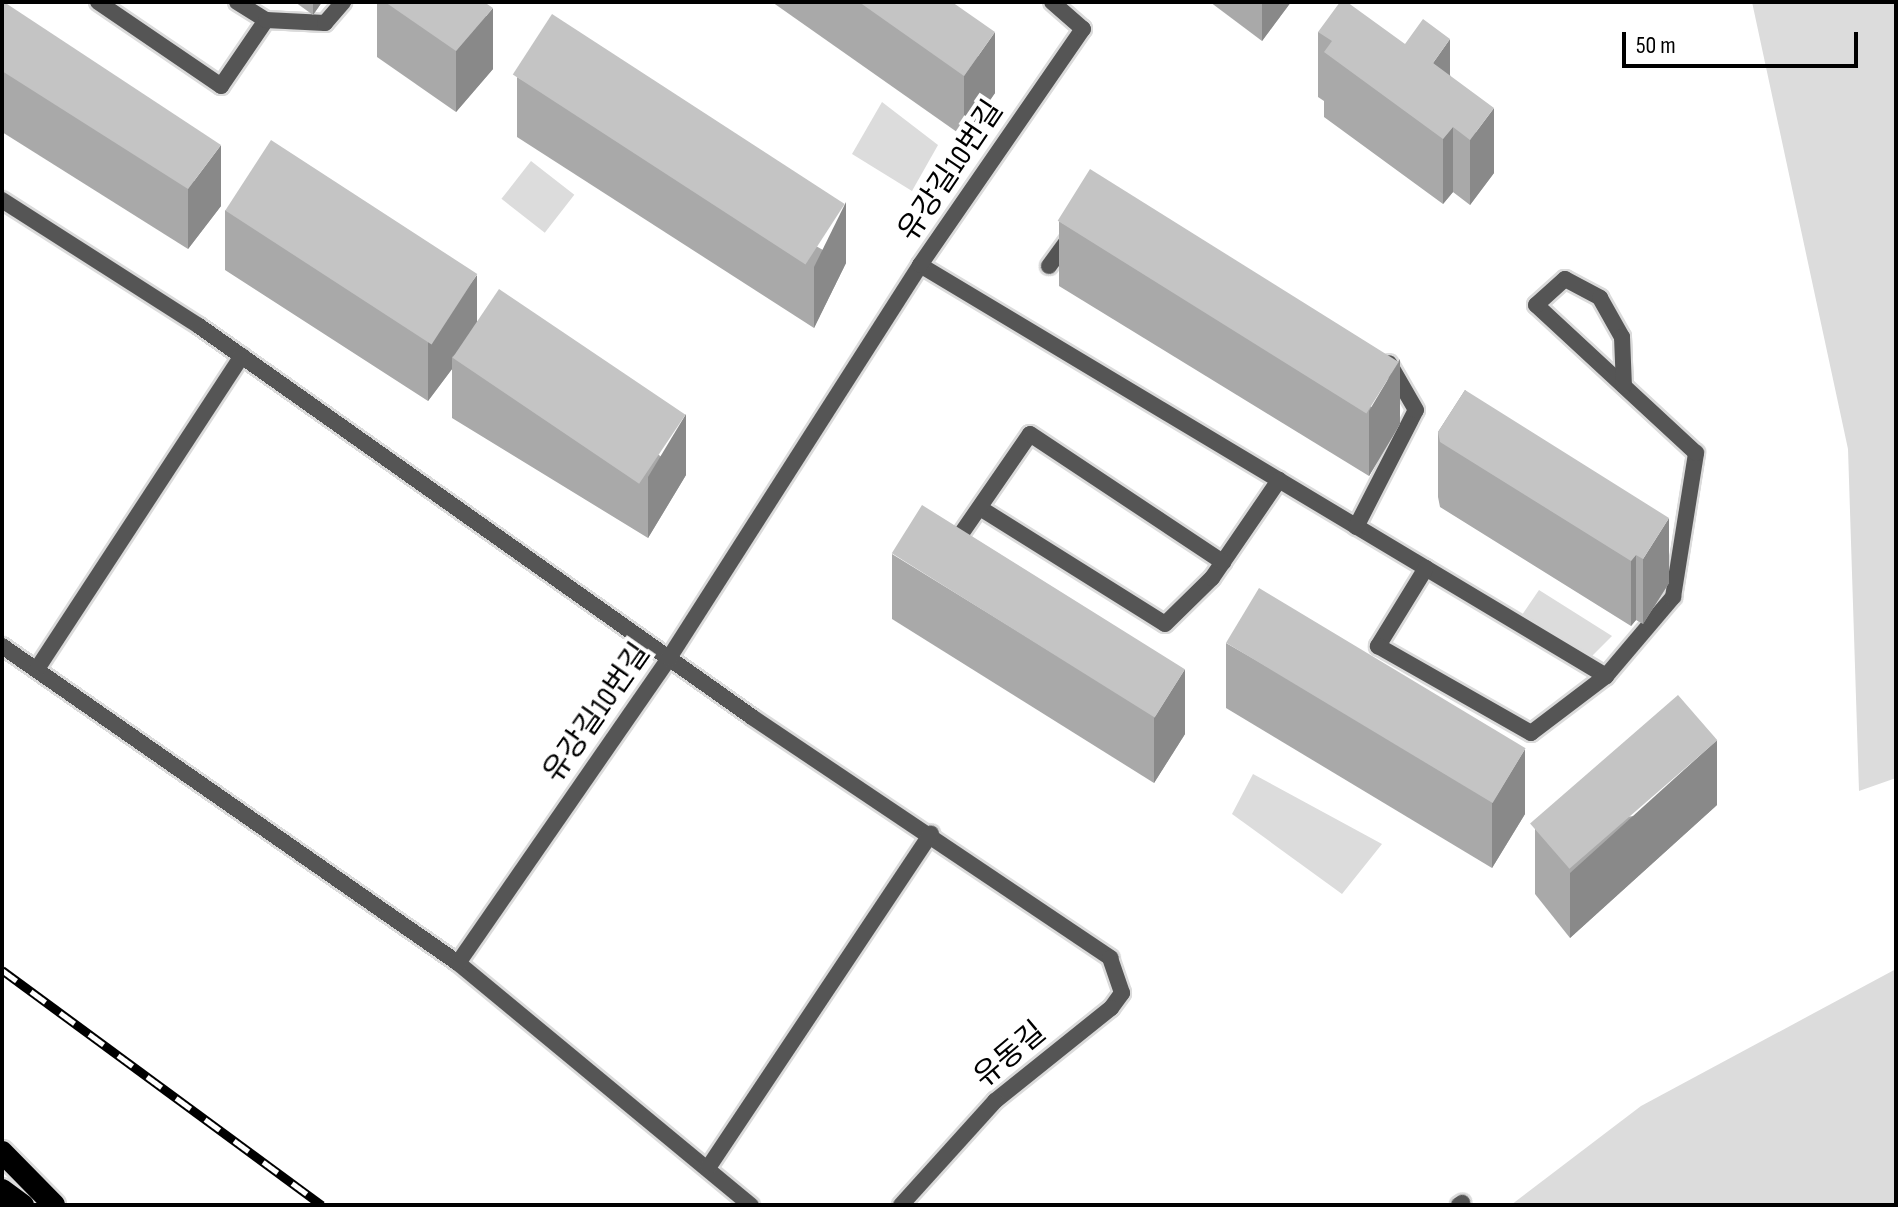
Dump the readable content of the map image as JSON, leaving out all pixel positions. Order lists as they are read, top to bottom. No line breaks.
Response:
{"streets":{"street":["유강길10번길","유동길"]},"crossings":[["유강길10번길","유동길"]],"scale_bar":"50 m"}
